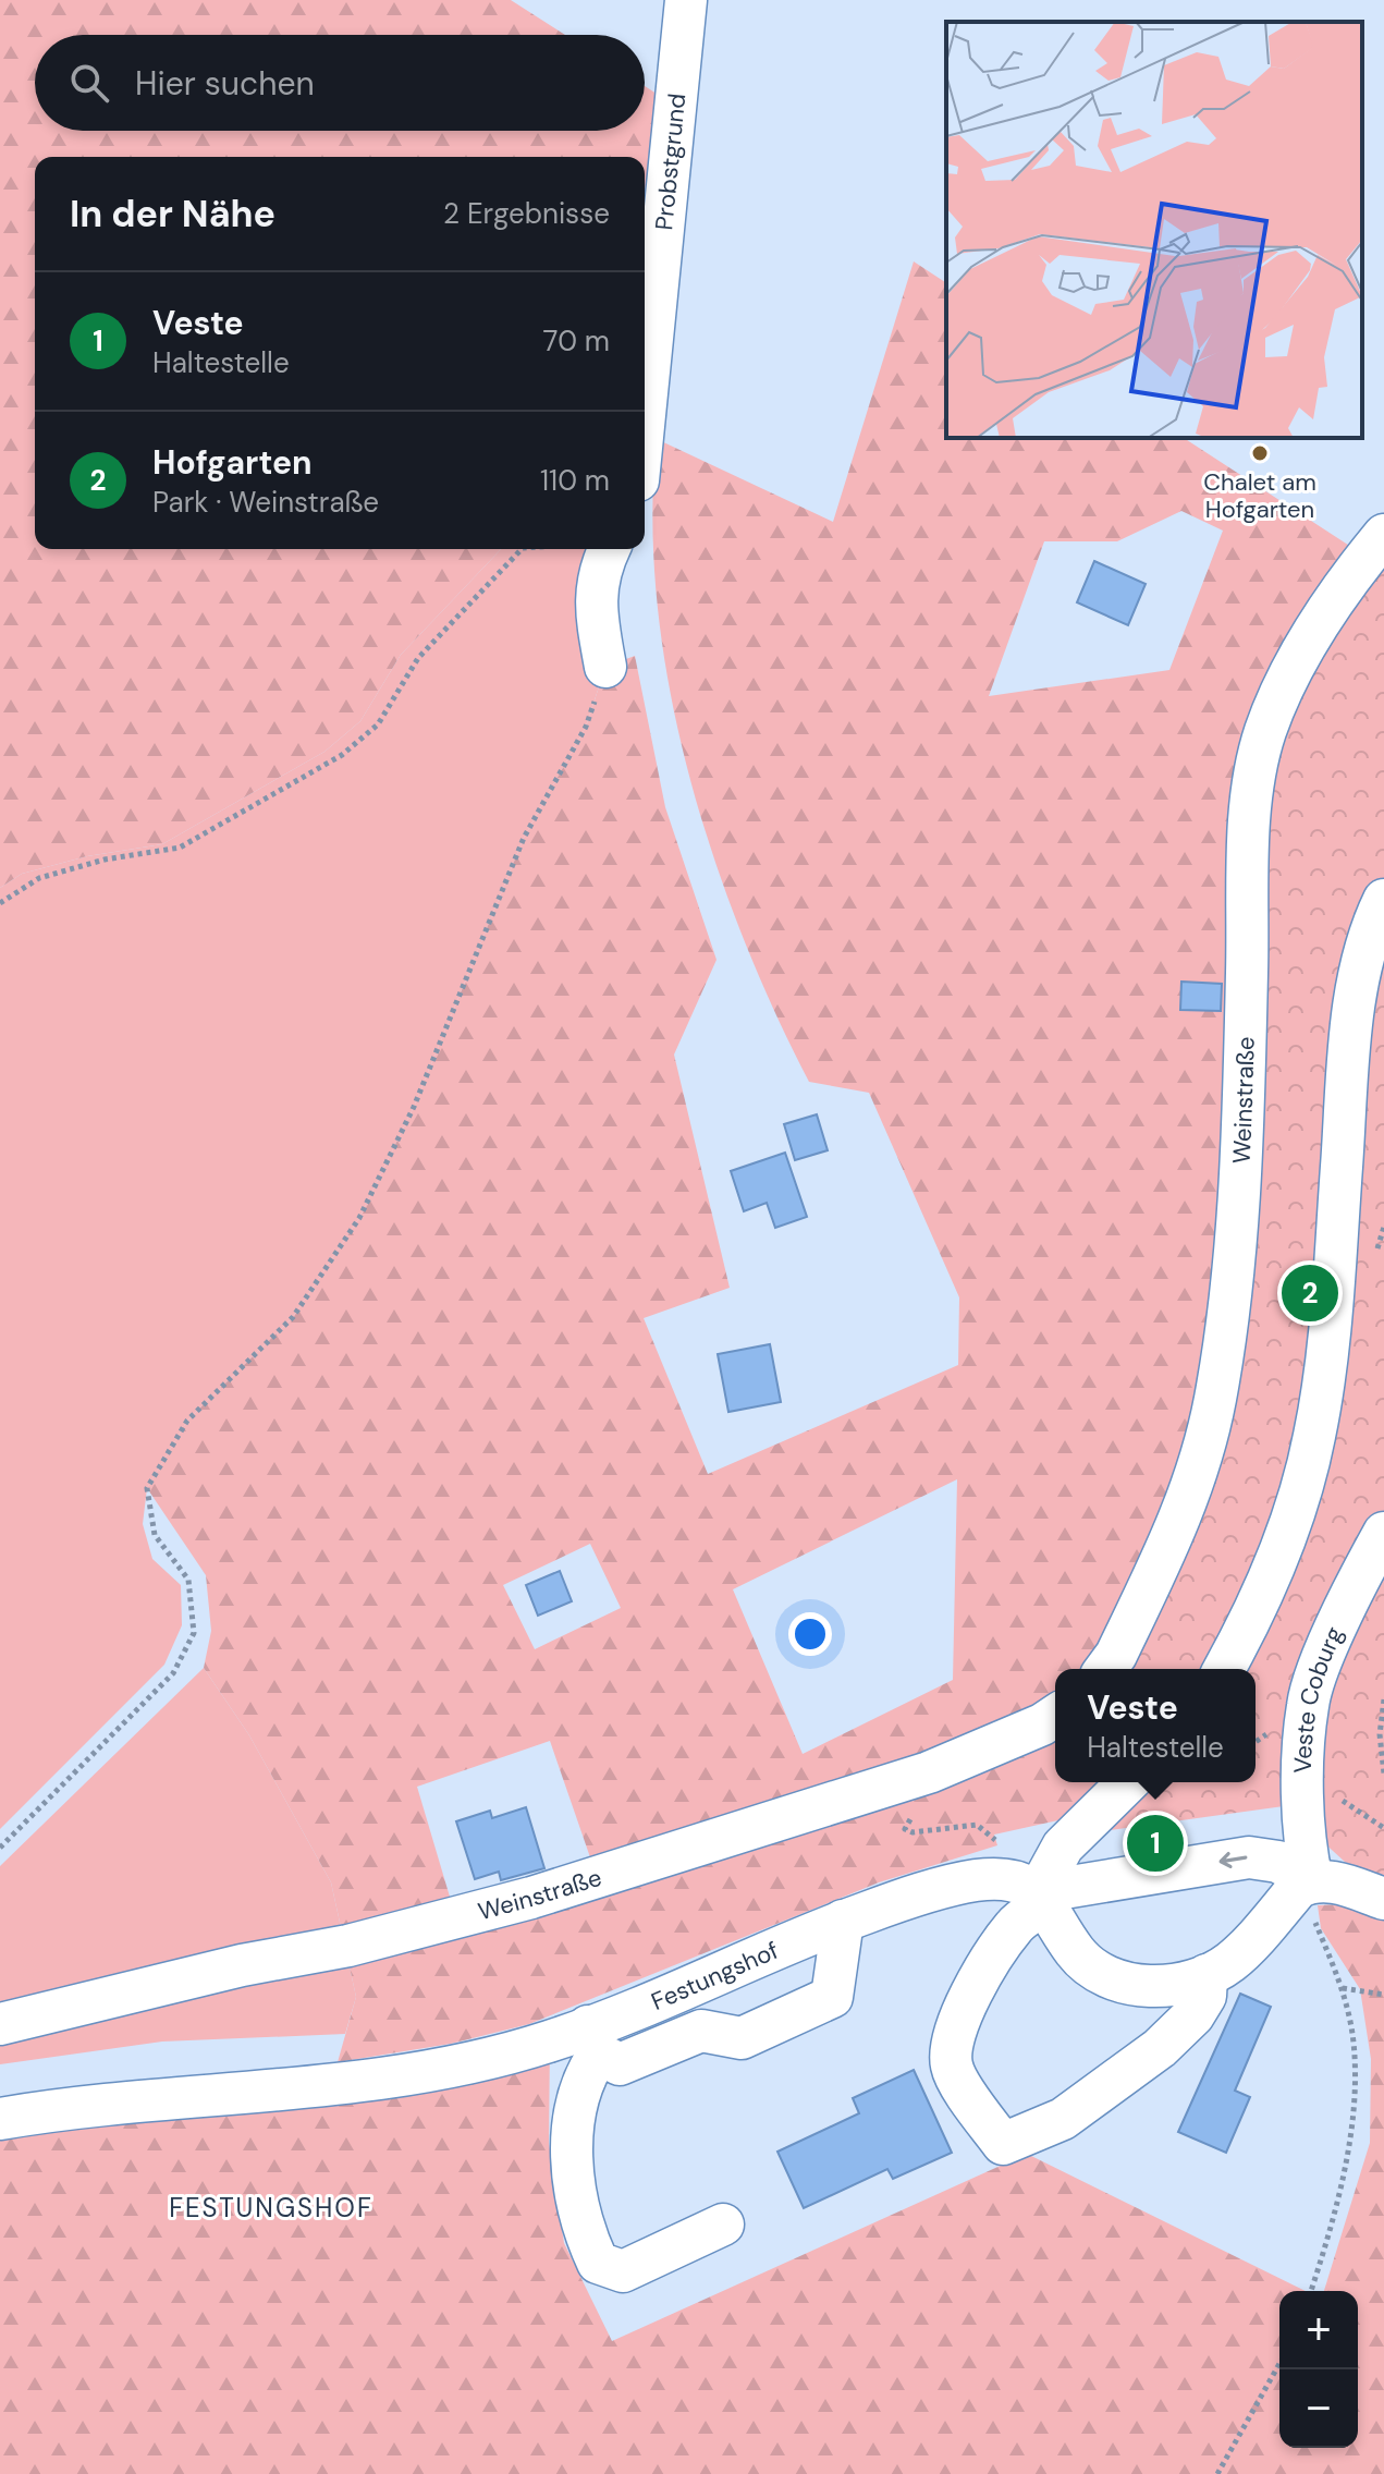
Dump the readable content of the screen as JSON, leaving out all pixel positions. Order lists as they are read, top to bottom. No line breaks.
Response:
{"streets":{"street":["Probstgrund","Weinstraße","Veste Coburg","Festungshof"]},"districts":["FESTUNGSHOF"],"places":["Chalet am Hofgarten"],"page":{"search":"Hier suchen","heading":["In der Nähe","2 Ergebnisse"],"list":[{"mark":"1","name":"Veste","note":"Haltestelle","value":"70 m"},{"mark":"2","name":"Hofgarten","note":"Park · Weinstraße","value":"110 m"}],"pins":["2","1"],"popup":["Veste","Haltestelle"],"map_buttons":["+","−"]}}
